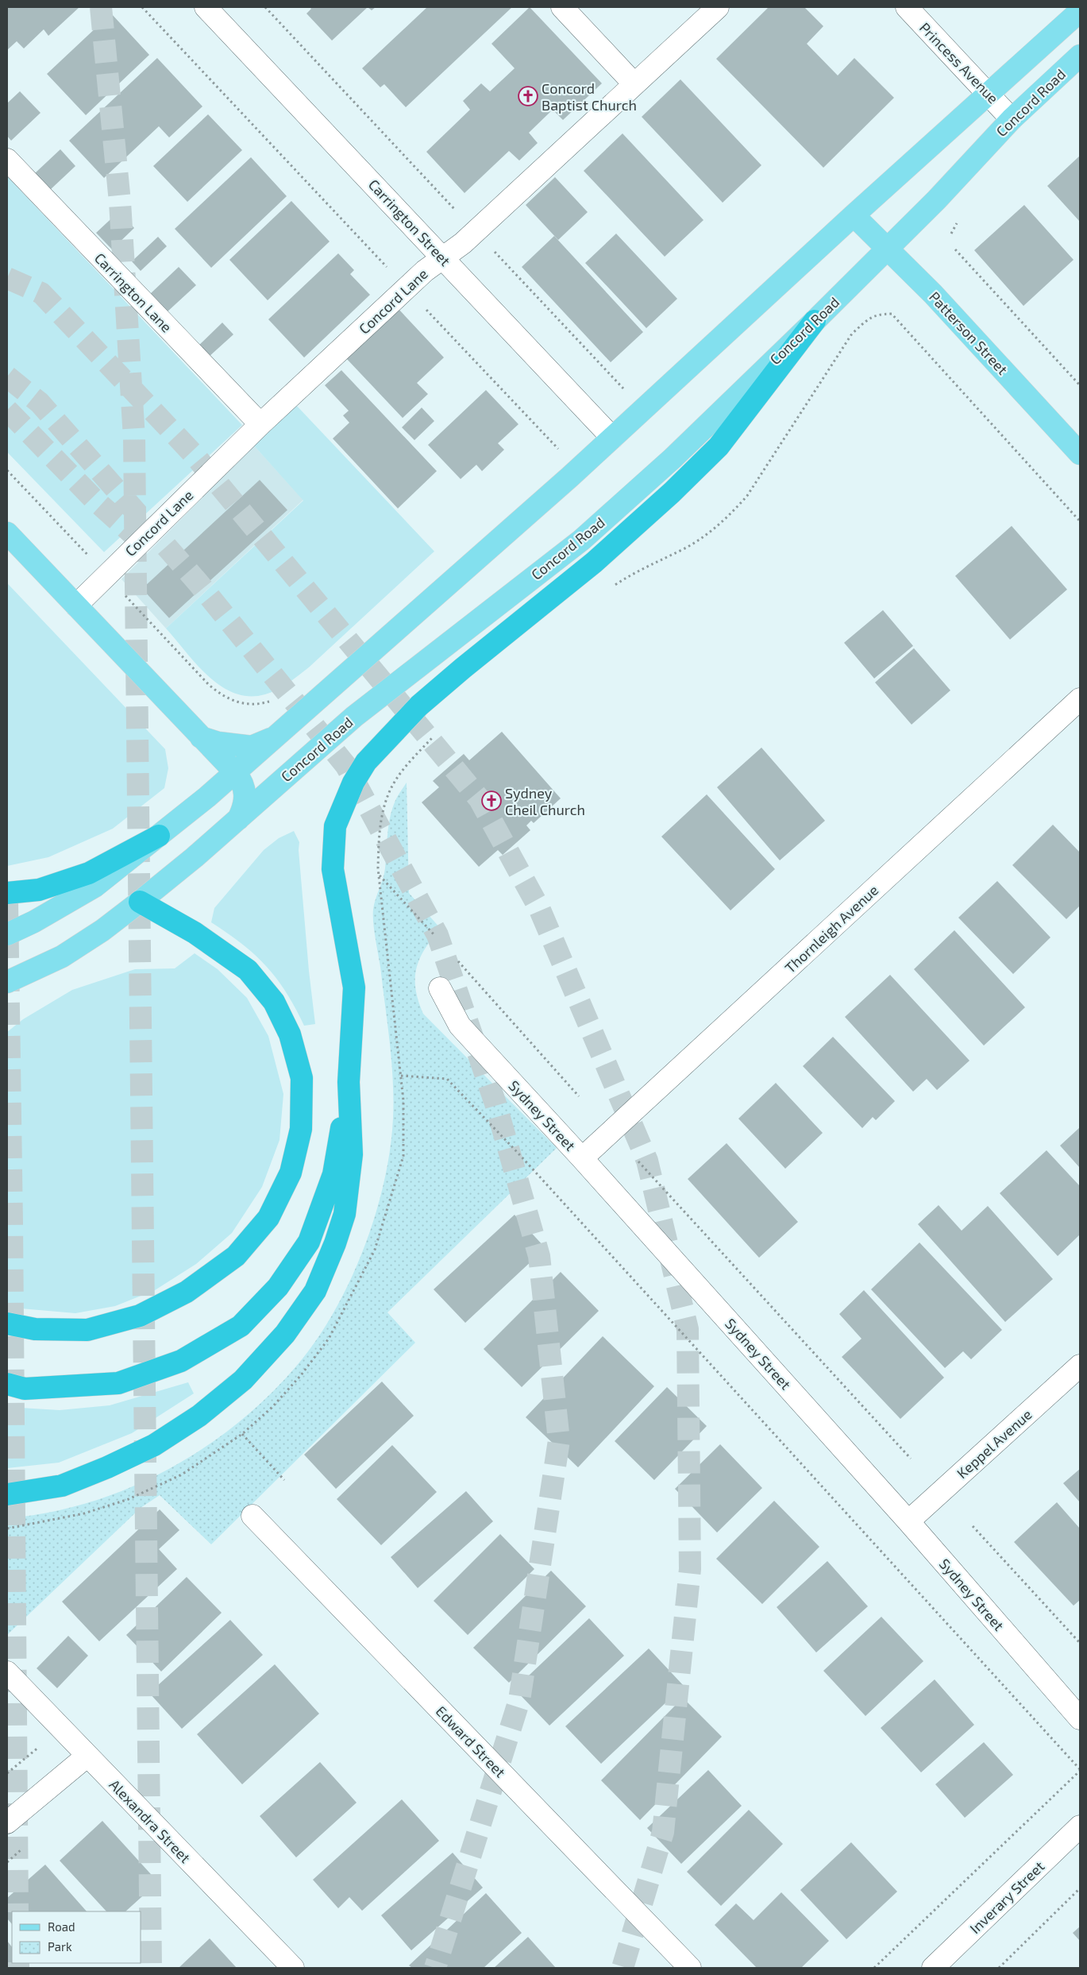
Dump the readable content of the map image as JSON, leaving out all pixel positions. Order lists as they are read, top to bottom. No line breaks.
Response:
{"streets":{"main road":["Concord Road","Patterson Street"],"street":["Princess Avenue","Carrington Street","Carrington Lane","Concord Lane","Thornleigh Avenue","Sydney Street","Keppel Avenue","Edward Street","Alexandra Street","Inverary Street"]},"crossings":[["Princess Avenue","Concord Road"],["Concord Road","Patterson Street"],["Carrington Street","Concord Lane"],["Carrington Lane","Concord Lane"],["Thornleigh Avenue","Sydney Street"],["Sydney Street","Keppel Avenue"]],"places":{"church":["Concord Baptist Church","Sydney Cheil Church"]},"legend":["Road","Park"]}
